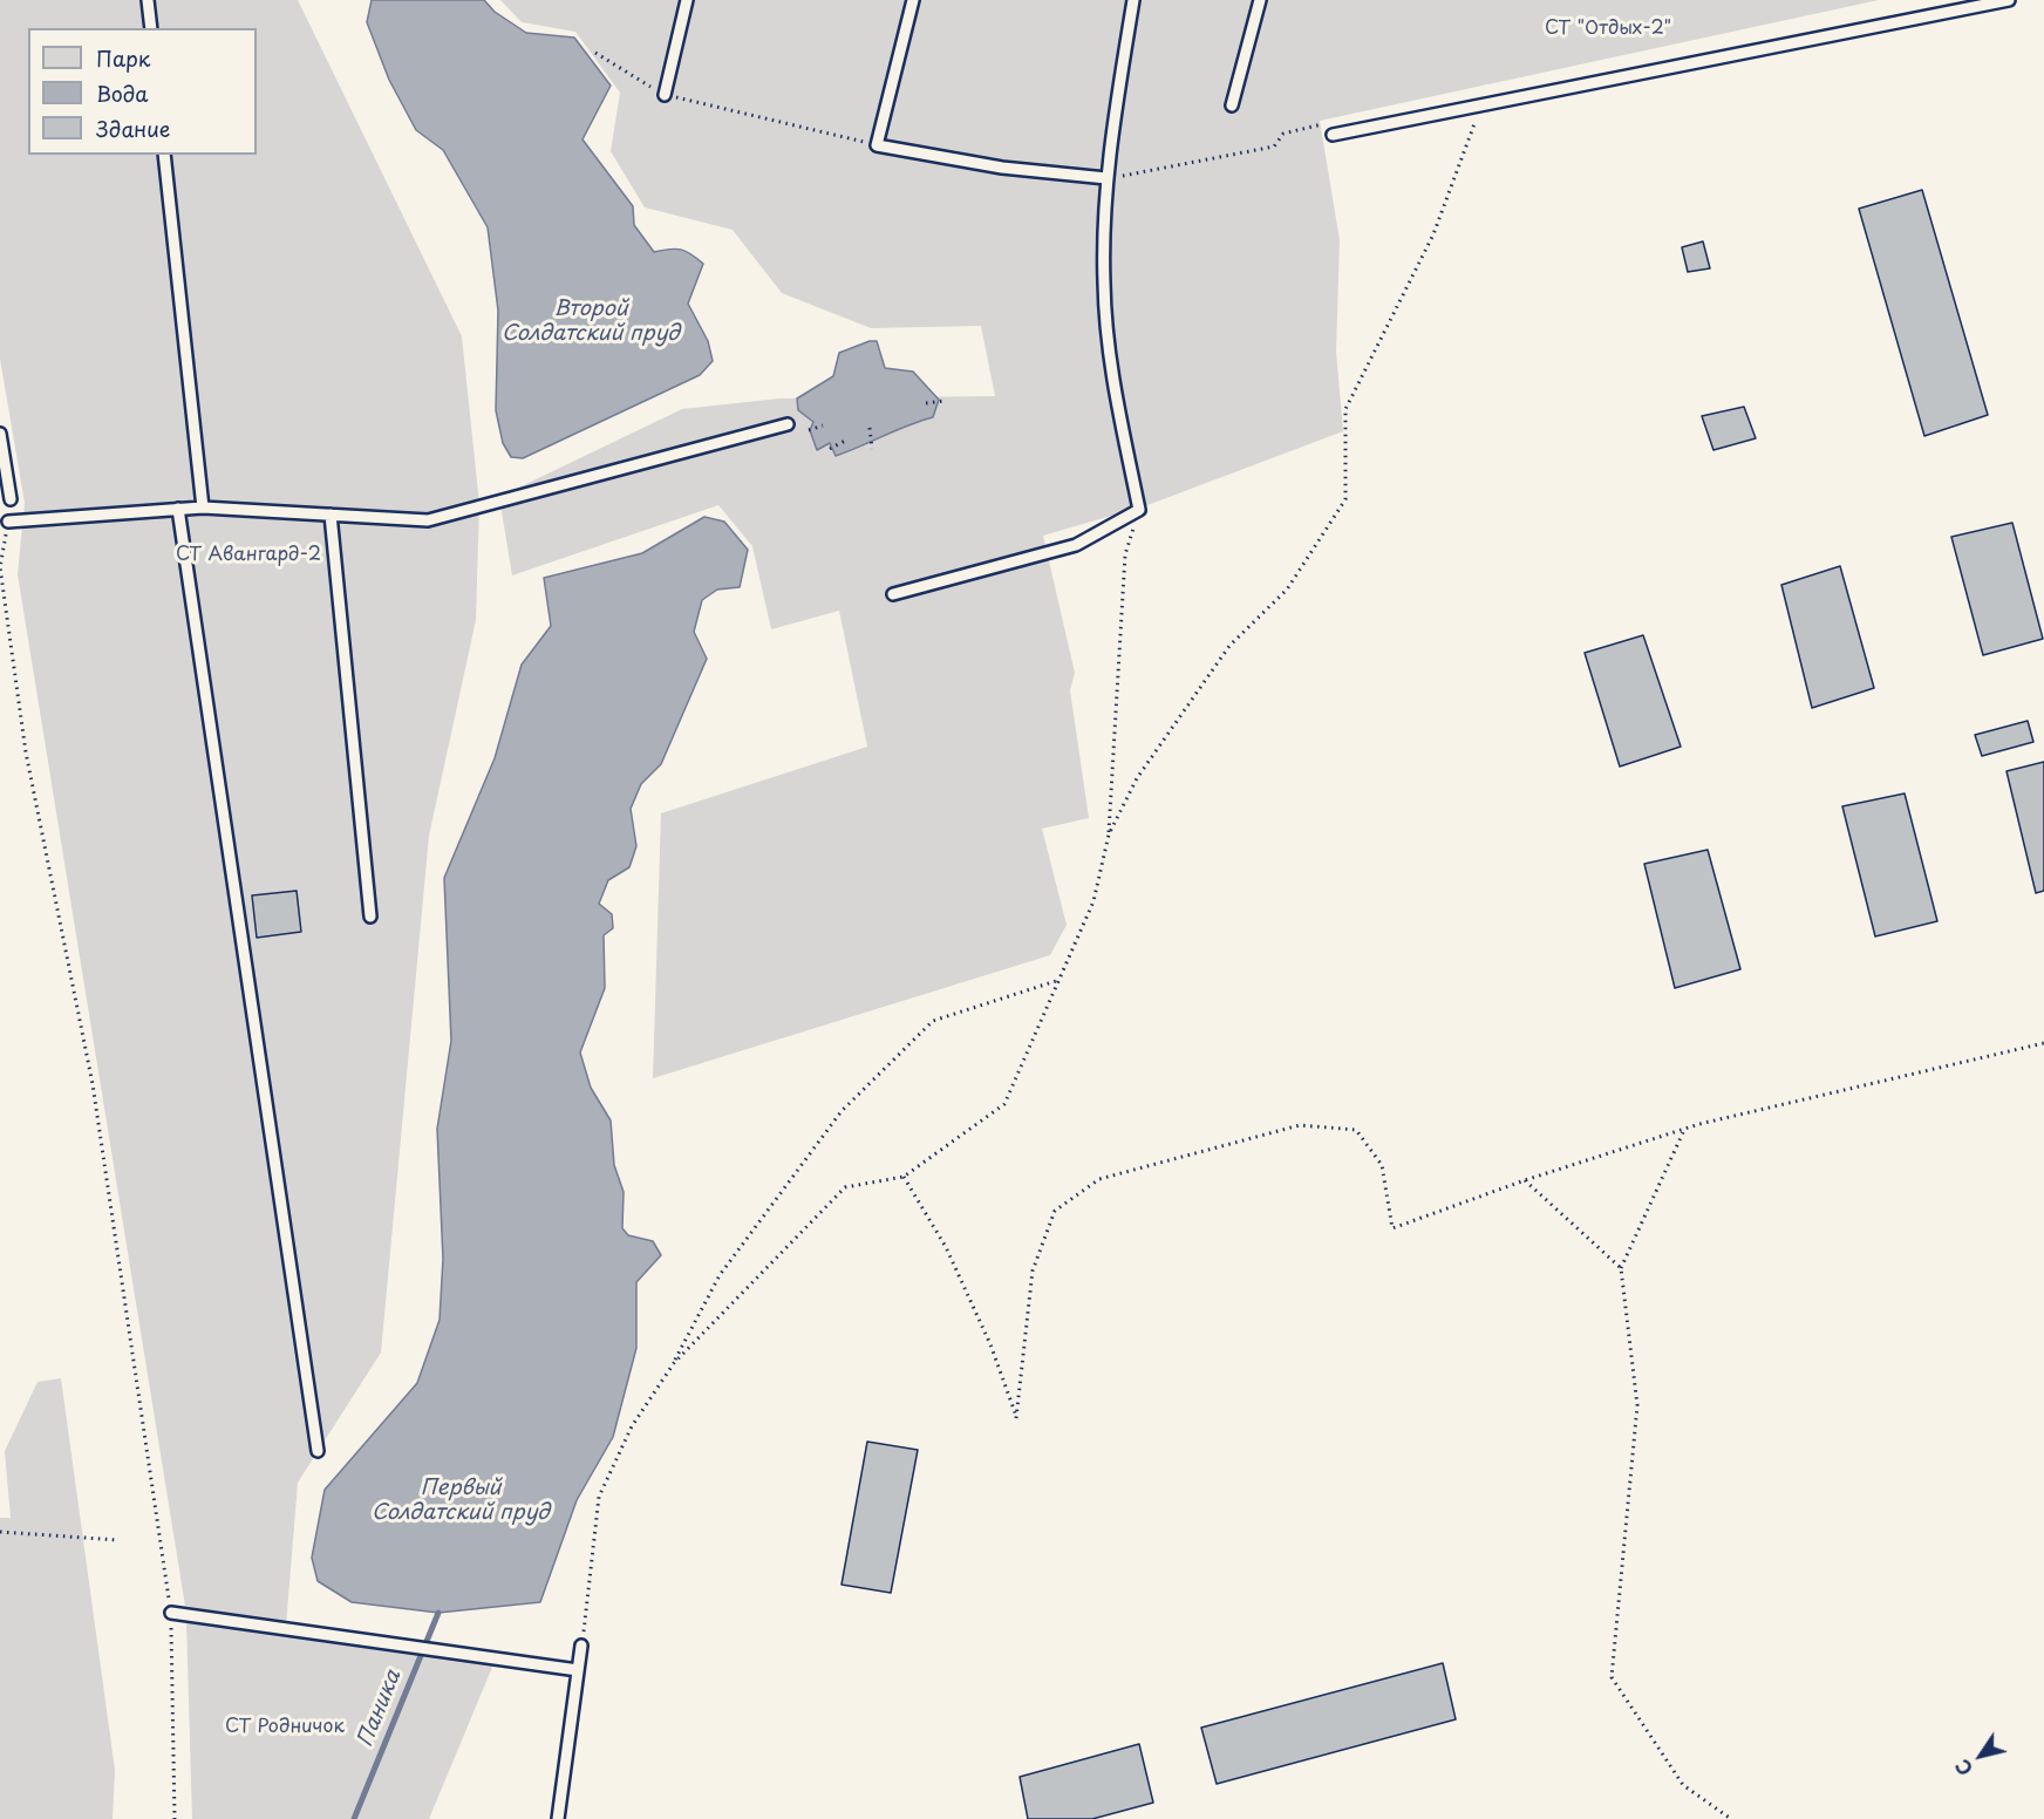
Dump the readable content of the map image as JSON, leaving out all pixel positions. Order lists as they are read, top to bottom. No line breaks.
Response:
{"water":["Второй Солдатский пруд","Первый Солдатский пруд","Паника"],"parks":["СТ \"Отдых-2\"","СТ Авангард-2","СТ Родничок"],"legend":["Парк","Вода","Здание"],"north":"bottom left"}
